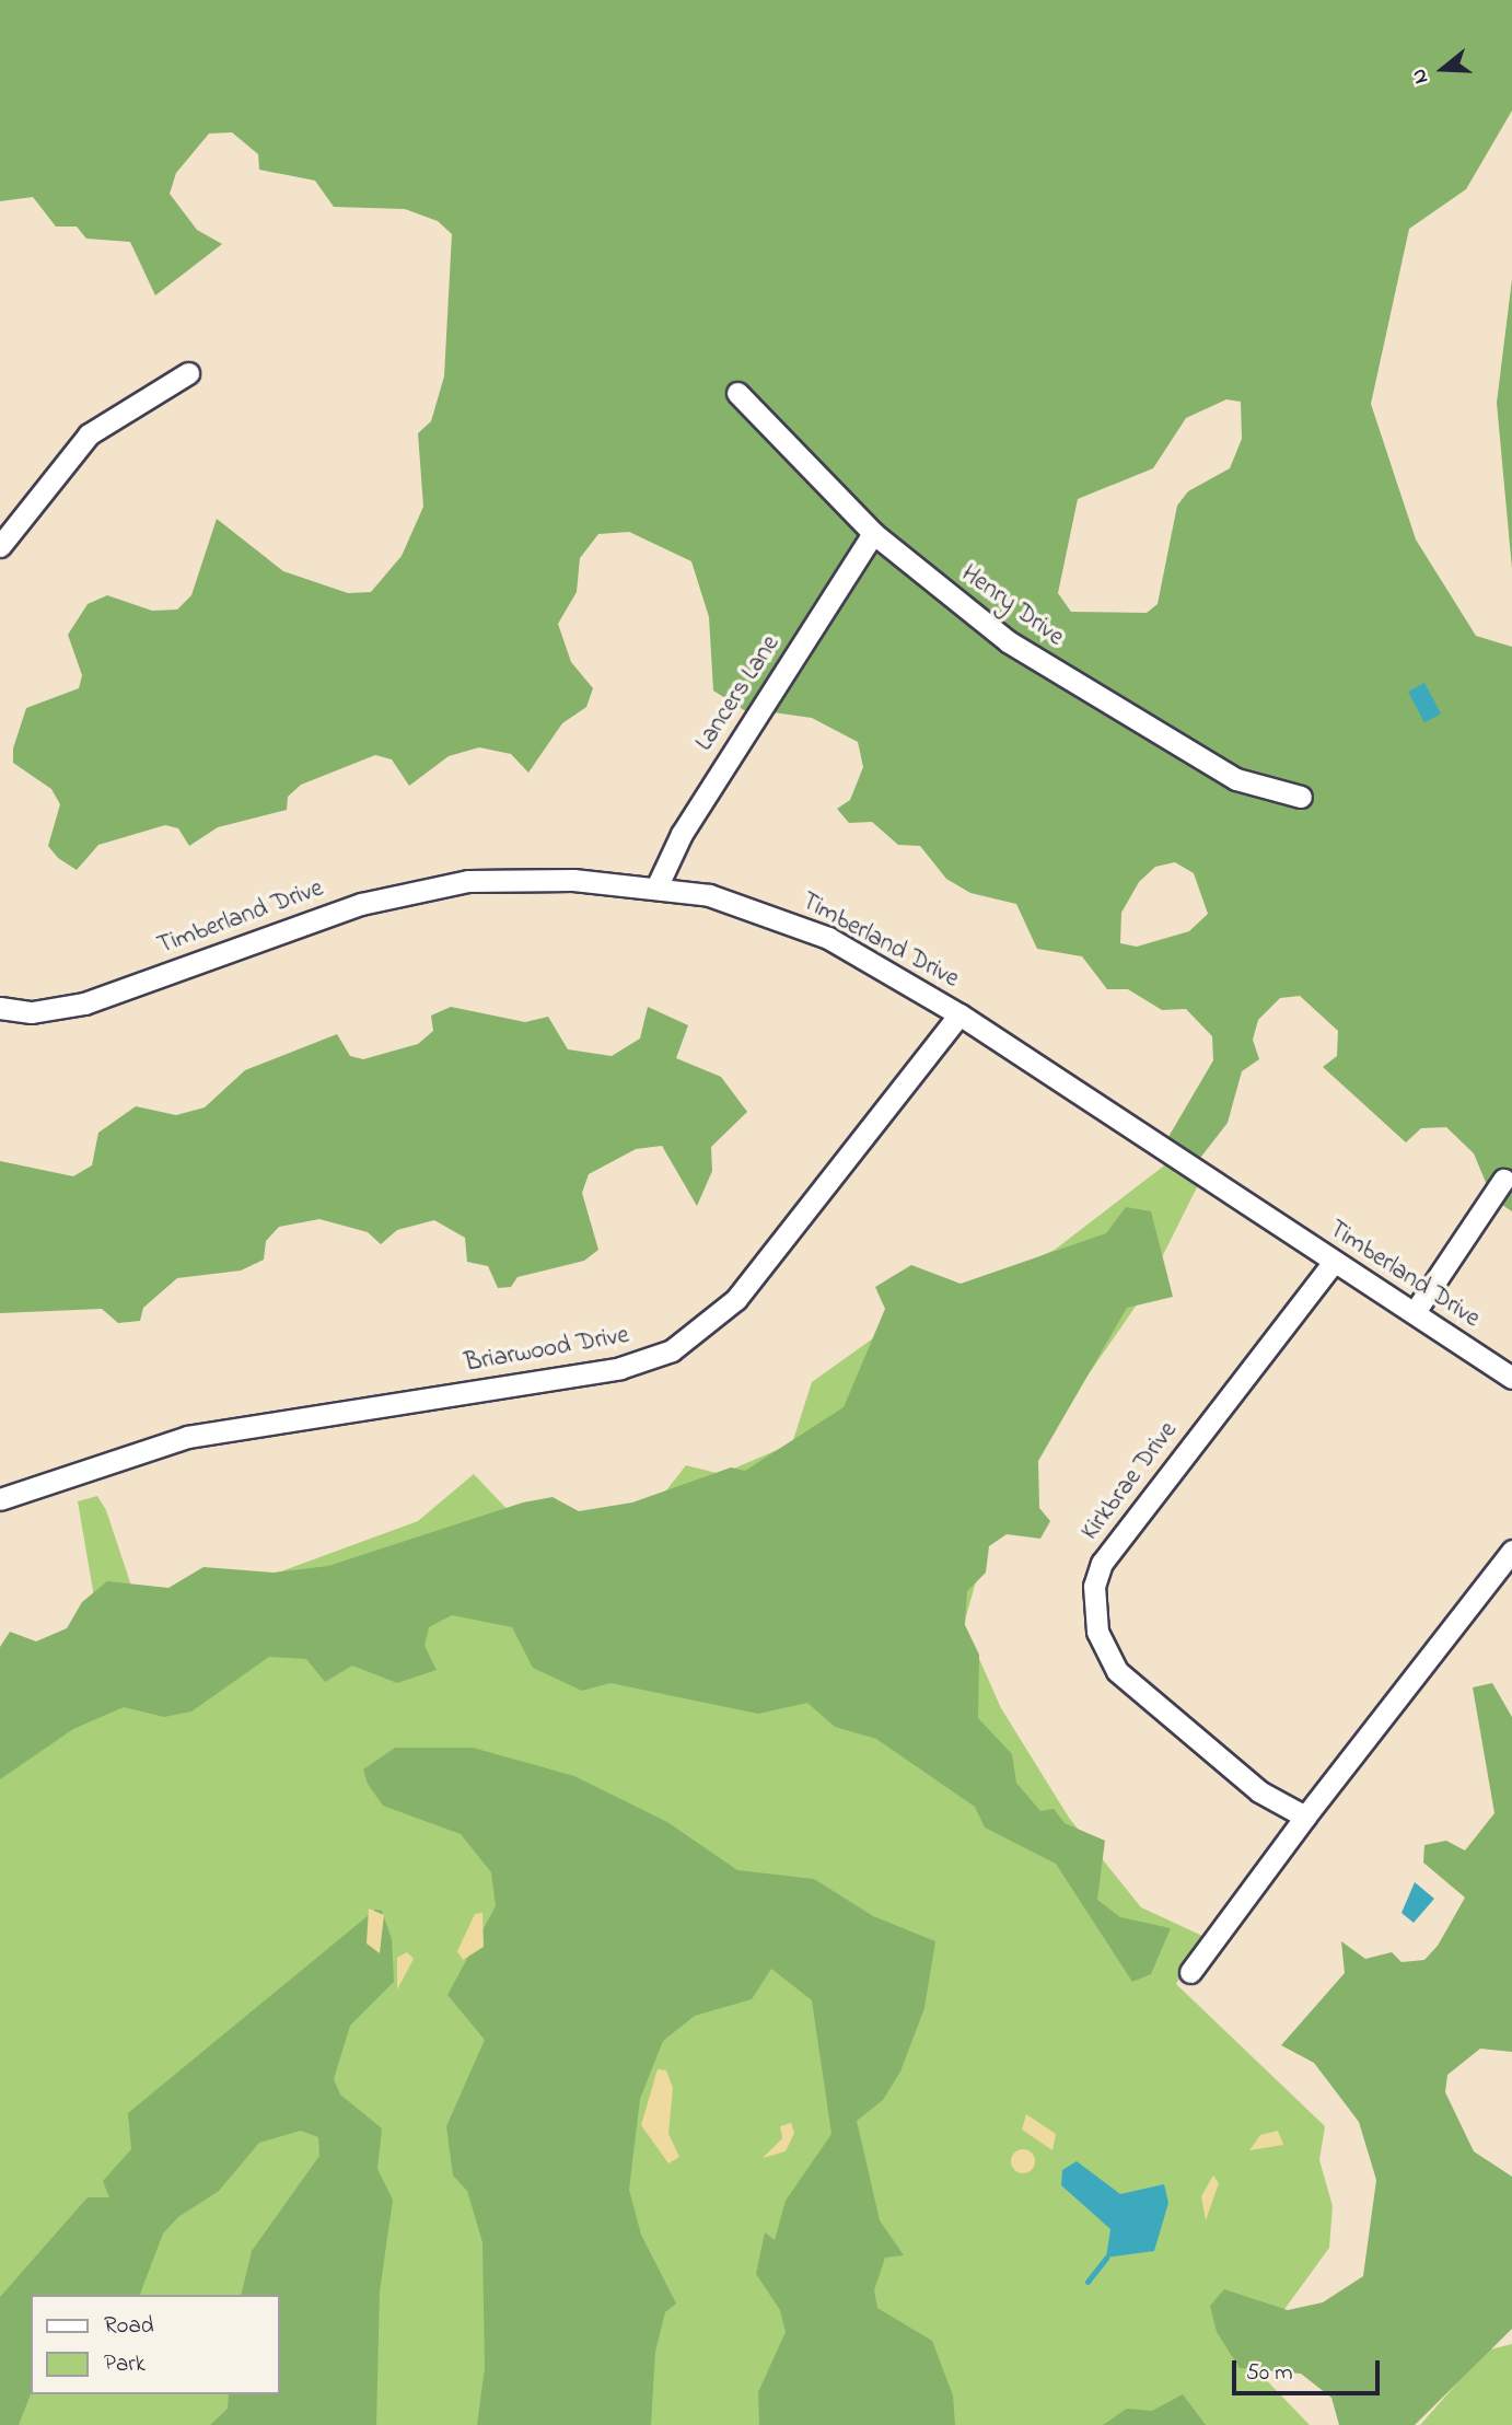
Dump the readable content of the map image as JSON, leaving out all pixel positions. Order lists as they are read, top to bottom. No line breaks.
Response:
{"streets":{"street":["Henry Drive","Lancers Lane","Timberland Drive","Briarwood Drive","Kirkbrae Drive"]},"crossings":[["Henry Drive","Lancers Lane"],["Lancers Lane","Timberland Drive"],["Timberland Drive","Briarwood Drive"],["Timberland Drive","Kirkbrae Drive"]],"legend":["Road","Park"],"scale_bar":"50 m","north":"left"}
